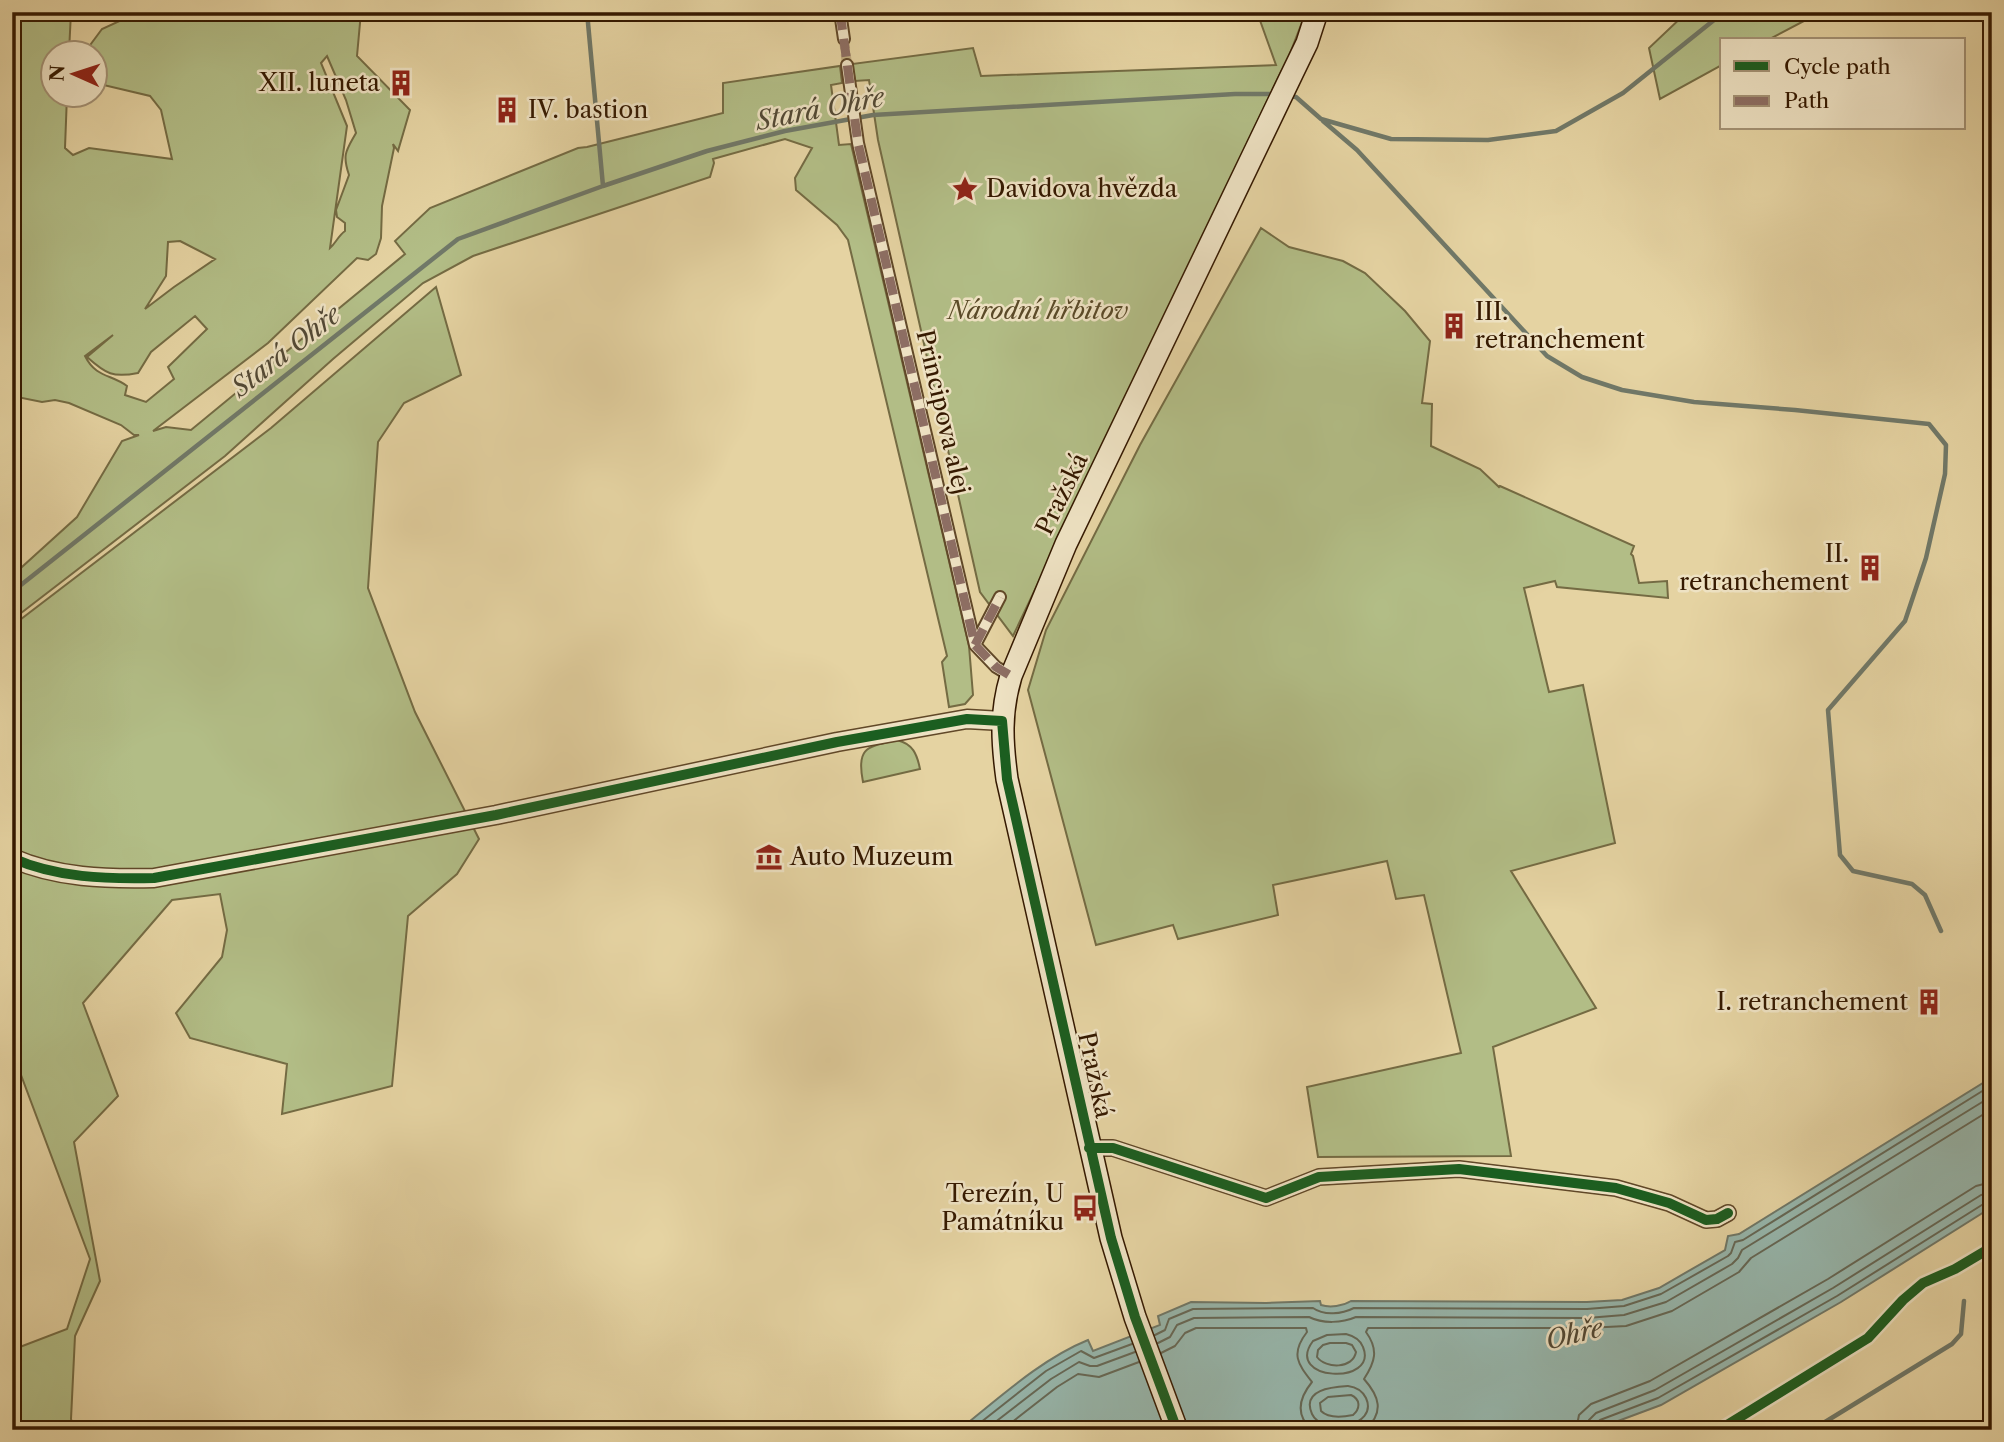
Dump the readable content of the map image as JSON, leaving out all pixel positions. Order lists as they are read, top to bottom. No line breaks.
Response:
{"streets":{"main road":["Pražská"],"street":["Principova alej"]},"water":["Stará Ohře","Ohře"],"parks":["Národní hřbitov"],"places":{"building":["XII. luneta","IV. bastion","III. retranchement","II. retranchement","I. retranchement"],"place":["Davidova hvězda"],"museum":["Auto Muzeum"],"bus stop":["Terezín, U Památníku"]},"legend":["Cycle path","Path"],"north":"left"}
